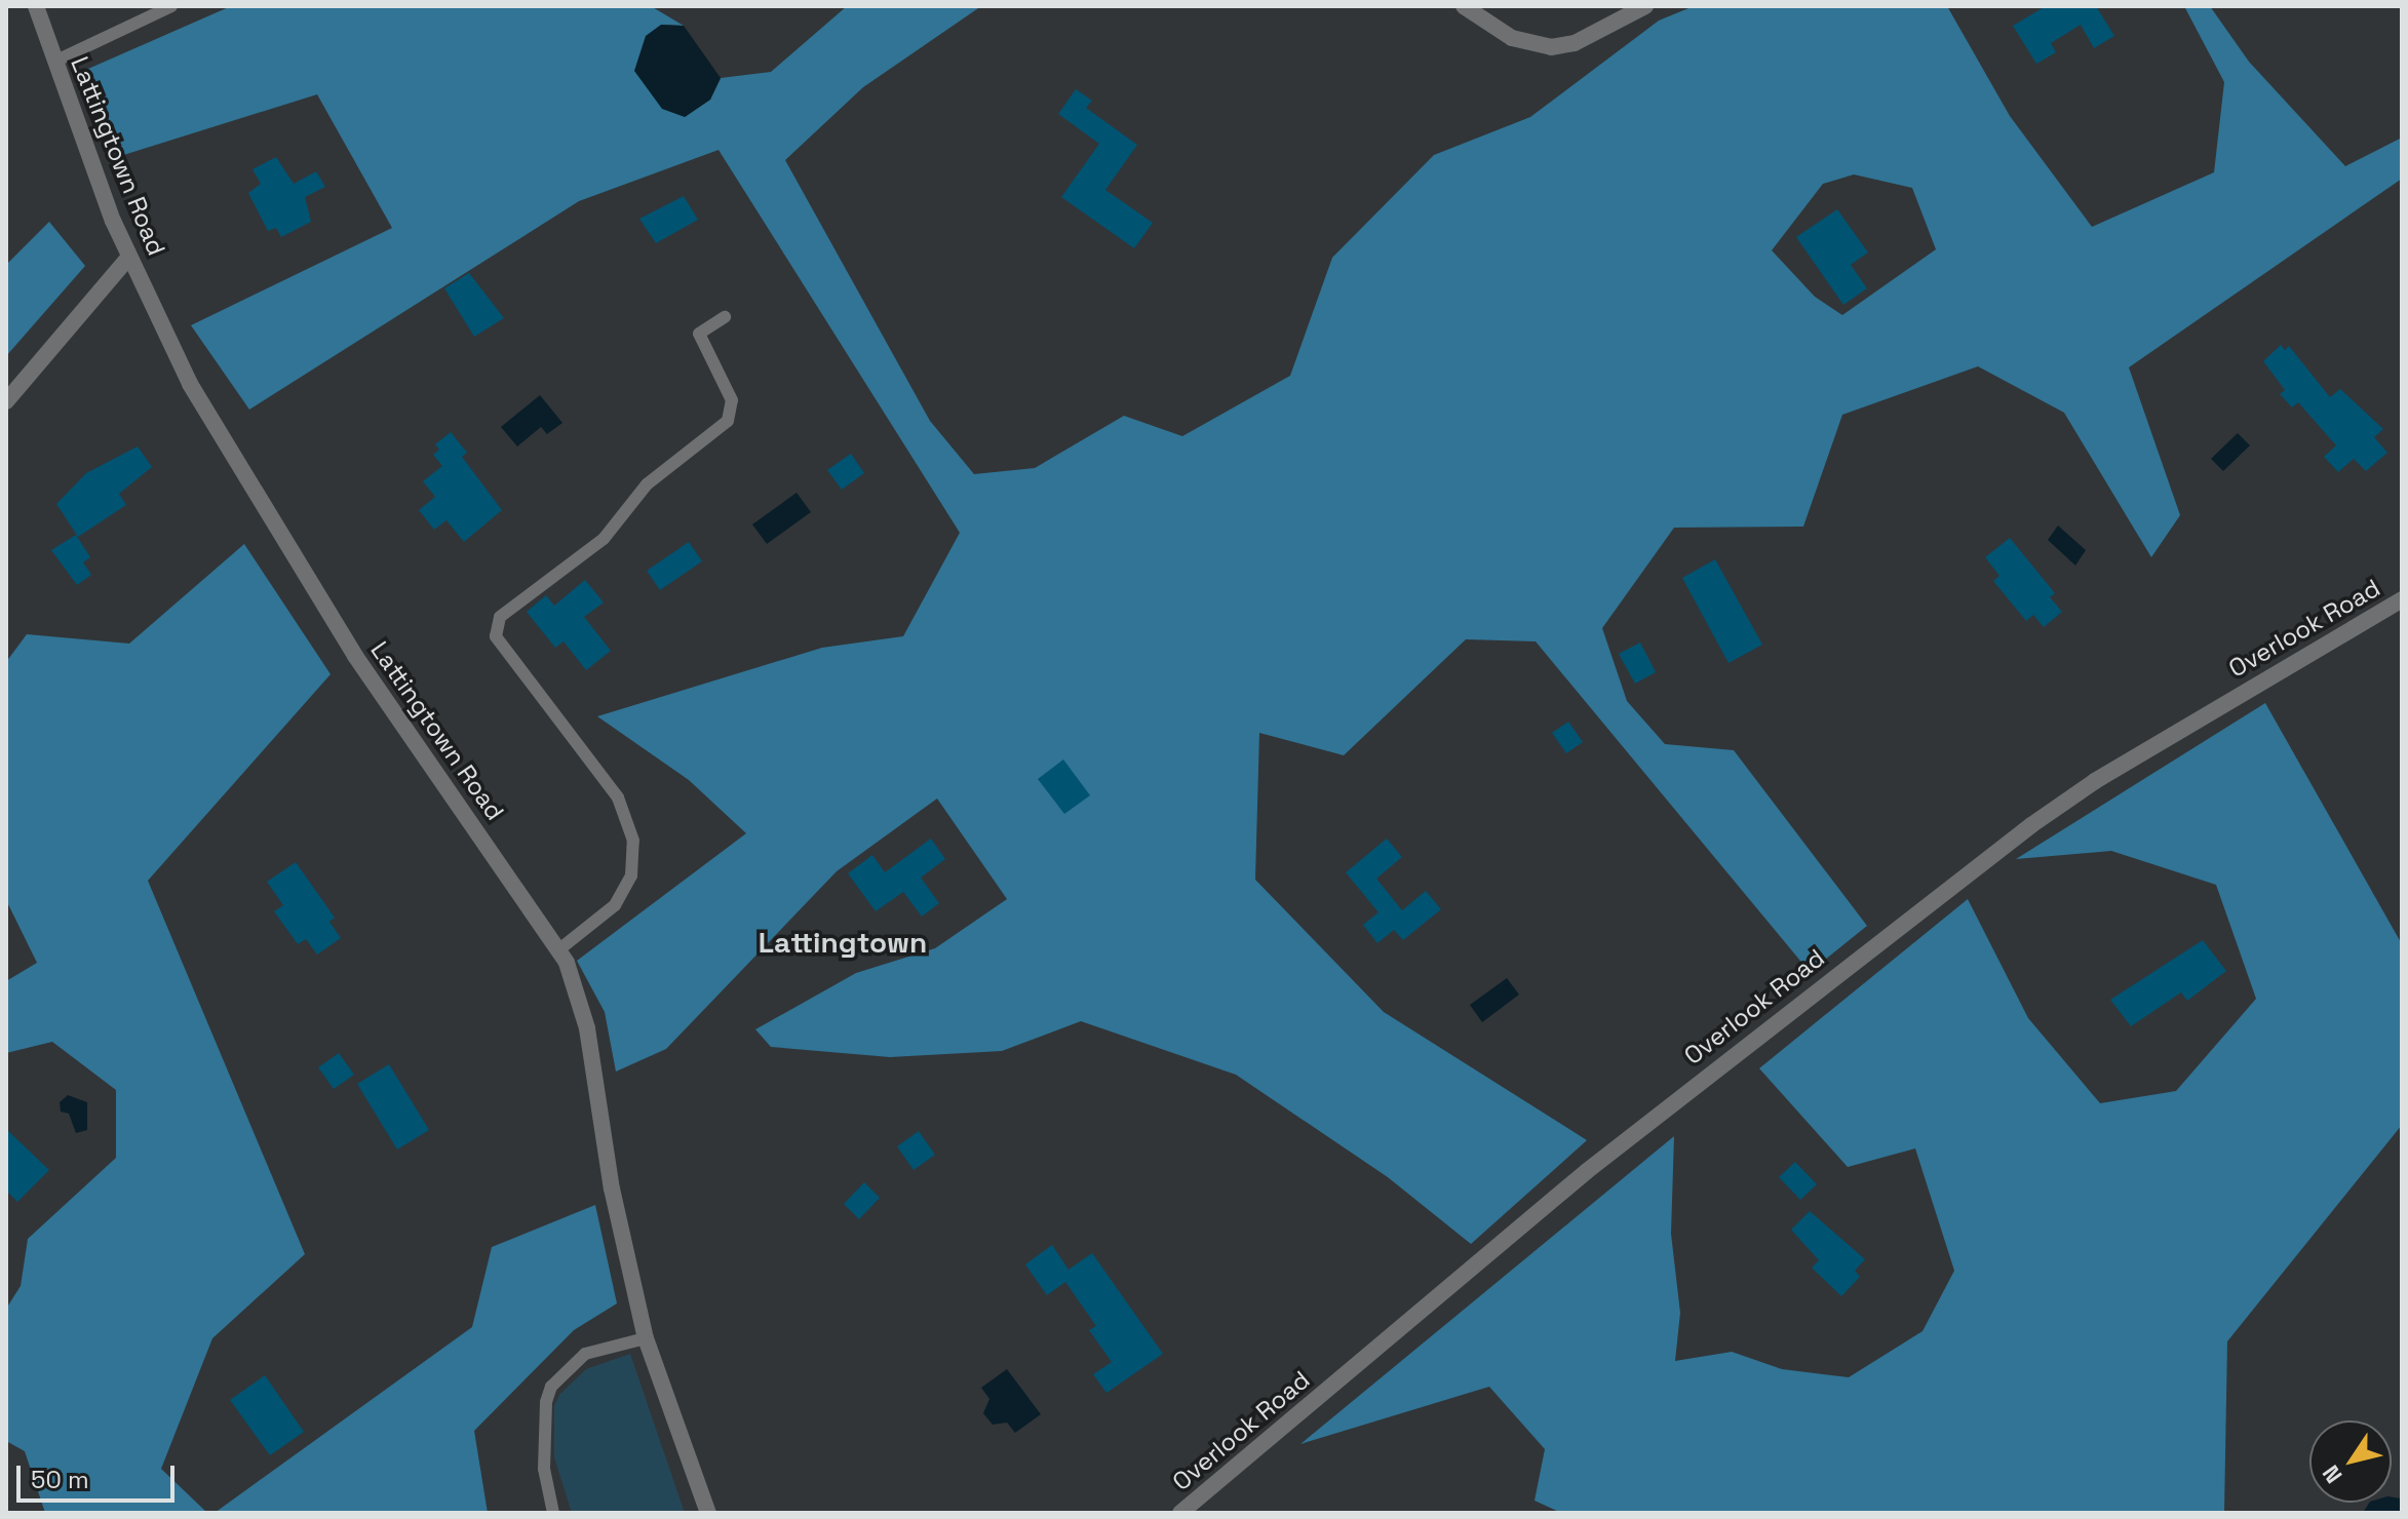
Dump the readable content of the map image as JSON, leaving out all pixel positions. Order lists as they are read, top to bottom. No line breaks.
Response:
{"streets":{"street":["Lattingtown Road","Overlook Road"]},"districts":["Lattingtown"],"scale_bar":"50 m","north":"bottom left"}
